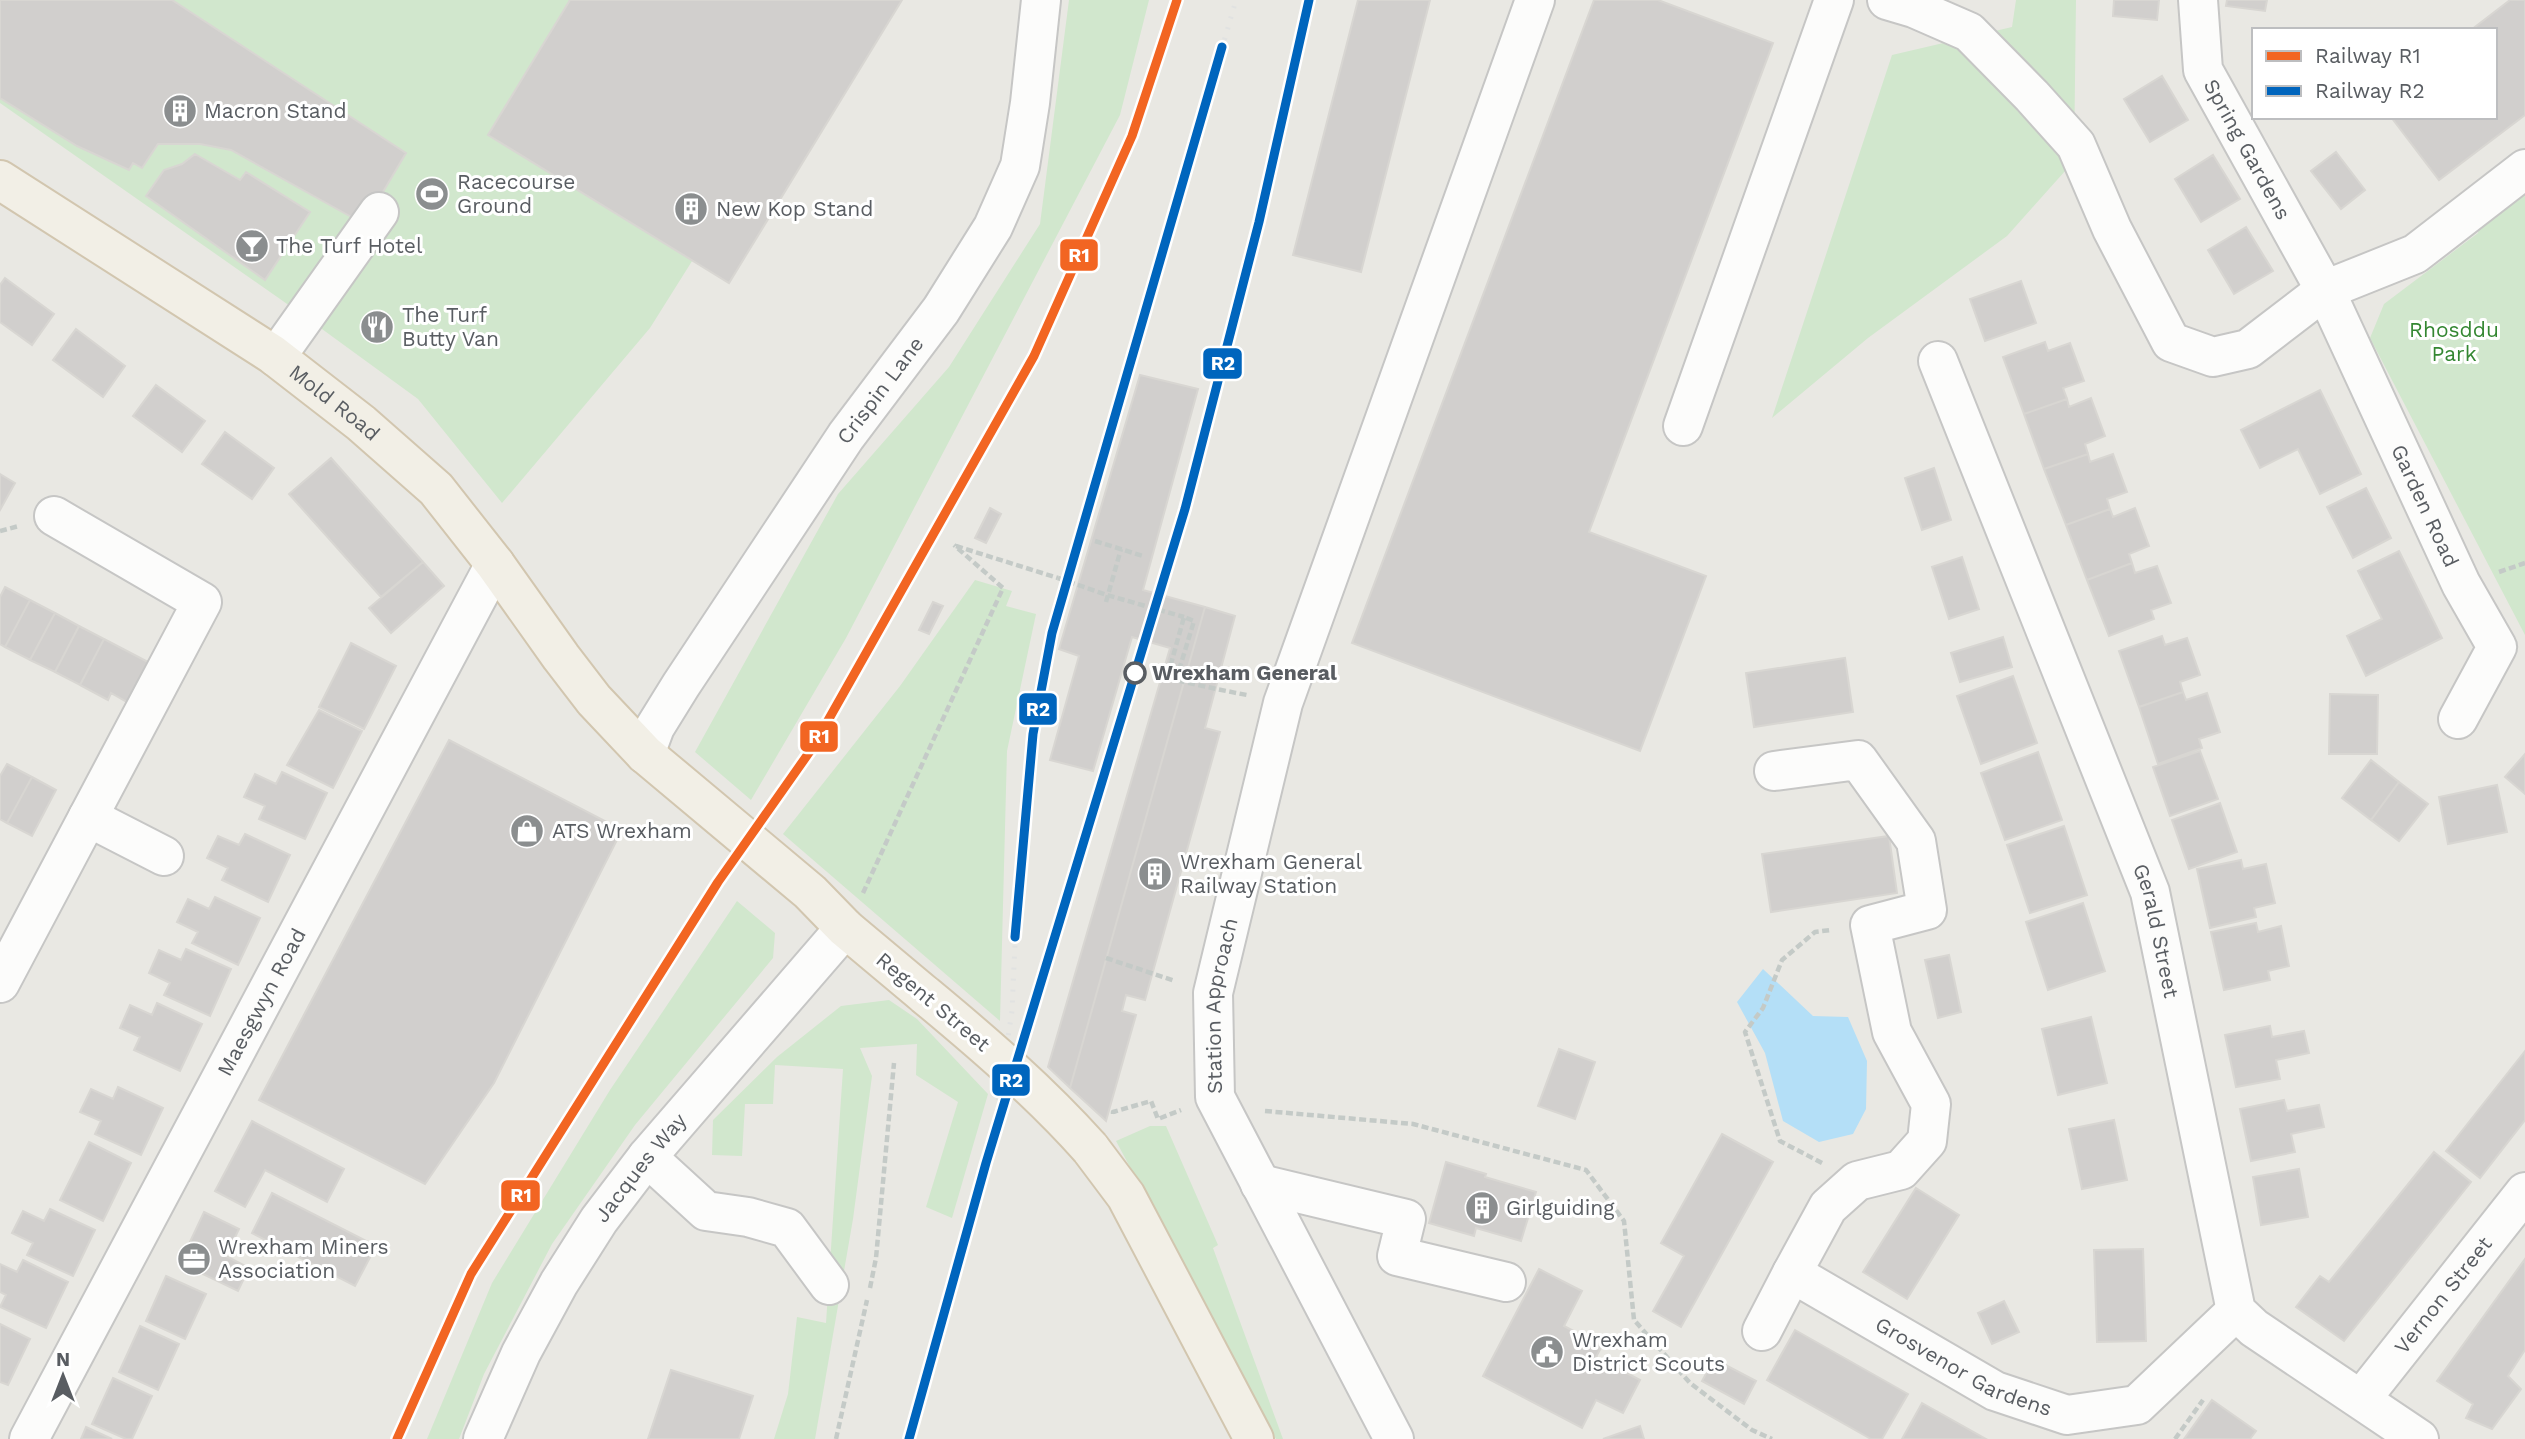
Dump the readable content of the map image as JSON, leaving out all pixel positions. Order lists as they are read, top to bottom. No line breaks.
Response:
{"streets":{"main road":["Mold Road","Regent Street"],"street":["Spring Gardens","Crispin Lane","Garden Road","Gerald Street","Maesgwyn Road","Station Approach","Jacques Way","Vernon Street","Grosvenor Gardens"]},"crossings":[["Spring Gardens","Garden Road"],["Crispin Lane","Regent Street"],["Mold Road","Maesgwyn Road"],["Mold Road","Regent Street"],["Gerald Street","Grosvenor Gardens"],["Regent Street","Jacques Way"]],"parks":["Rhosddu Park"],"places":{"building":["Macron Stand","New Kop Stand","Wrexham General Railway Station","Girlguiding"],"sports":["Racecourse Ground"],"bar":["The Turf Hotel"],"restaurant":["The Turf Butty Van"],"other":["Wrexham General"],"shop":["ATS Wrexham"],"office":["Wrexham Miners Association"],"public building":["Wrexham District Scouts"]},"lines":["rail line R1","rail line R2"],"legend":["Railway R1","Railway R2"],"north":"top"}
